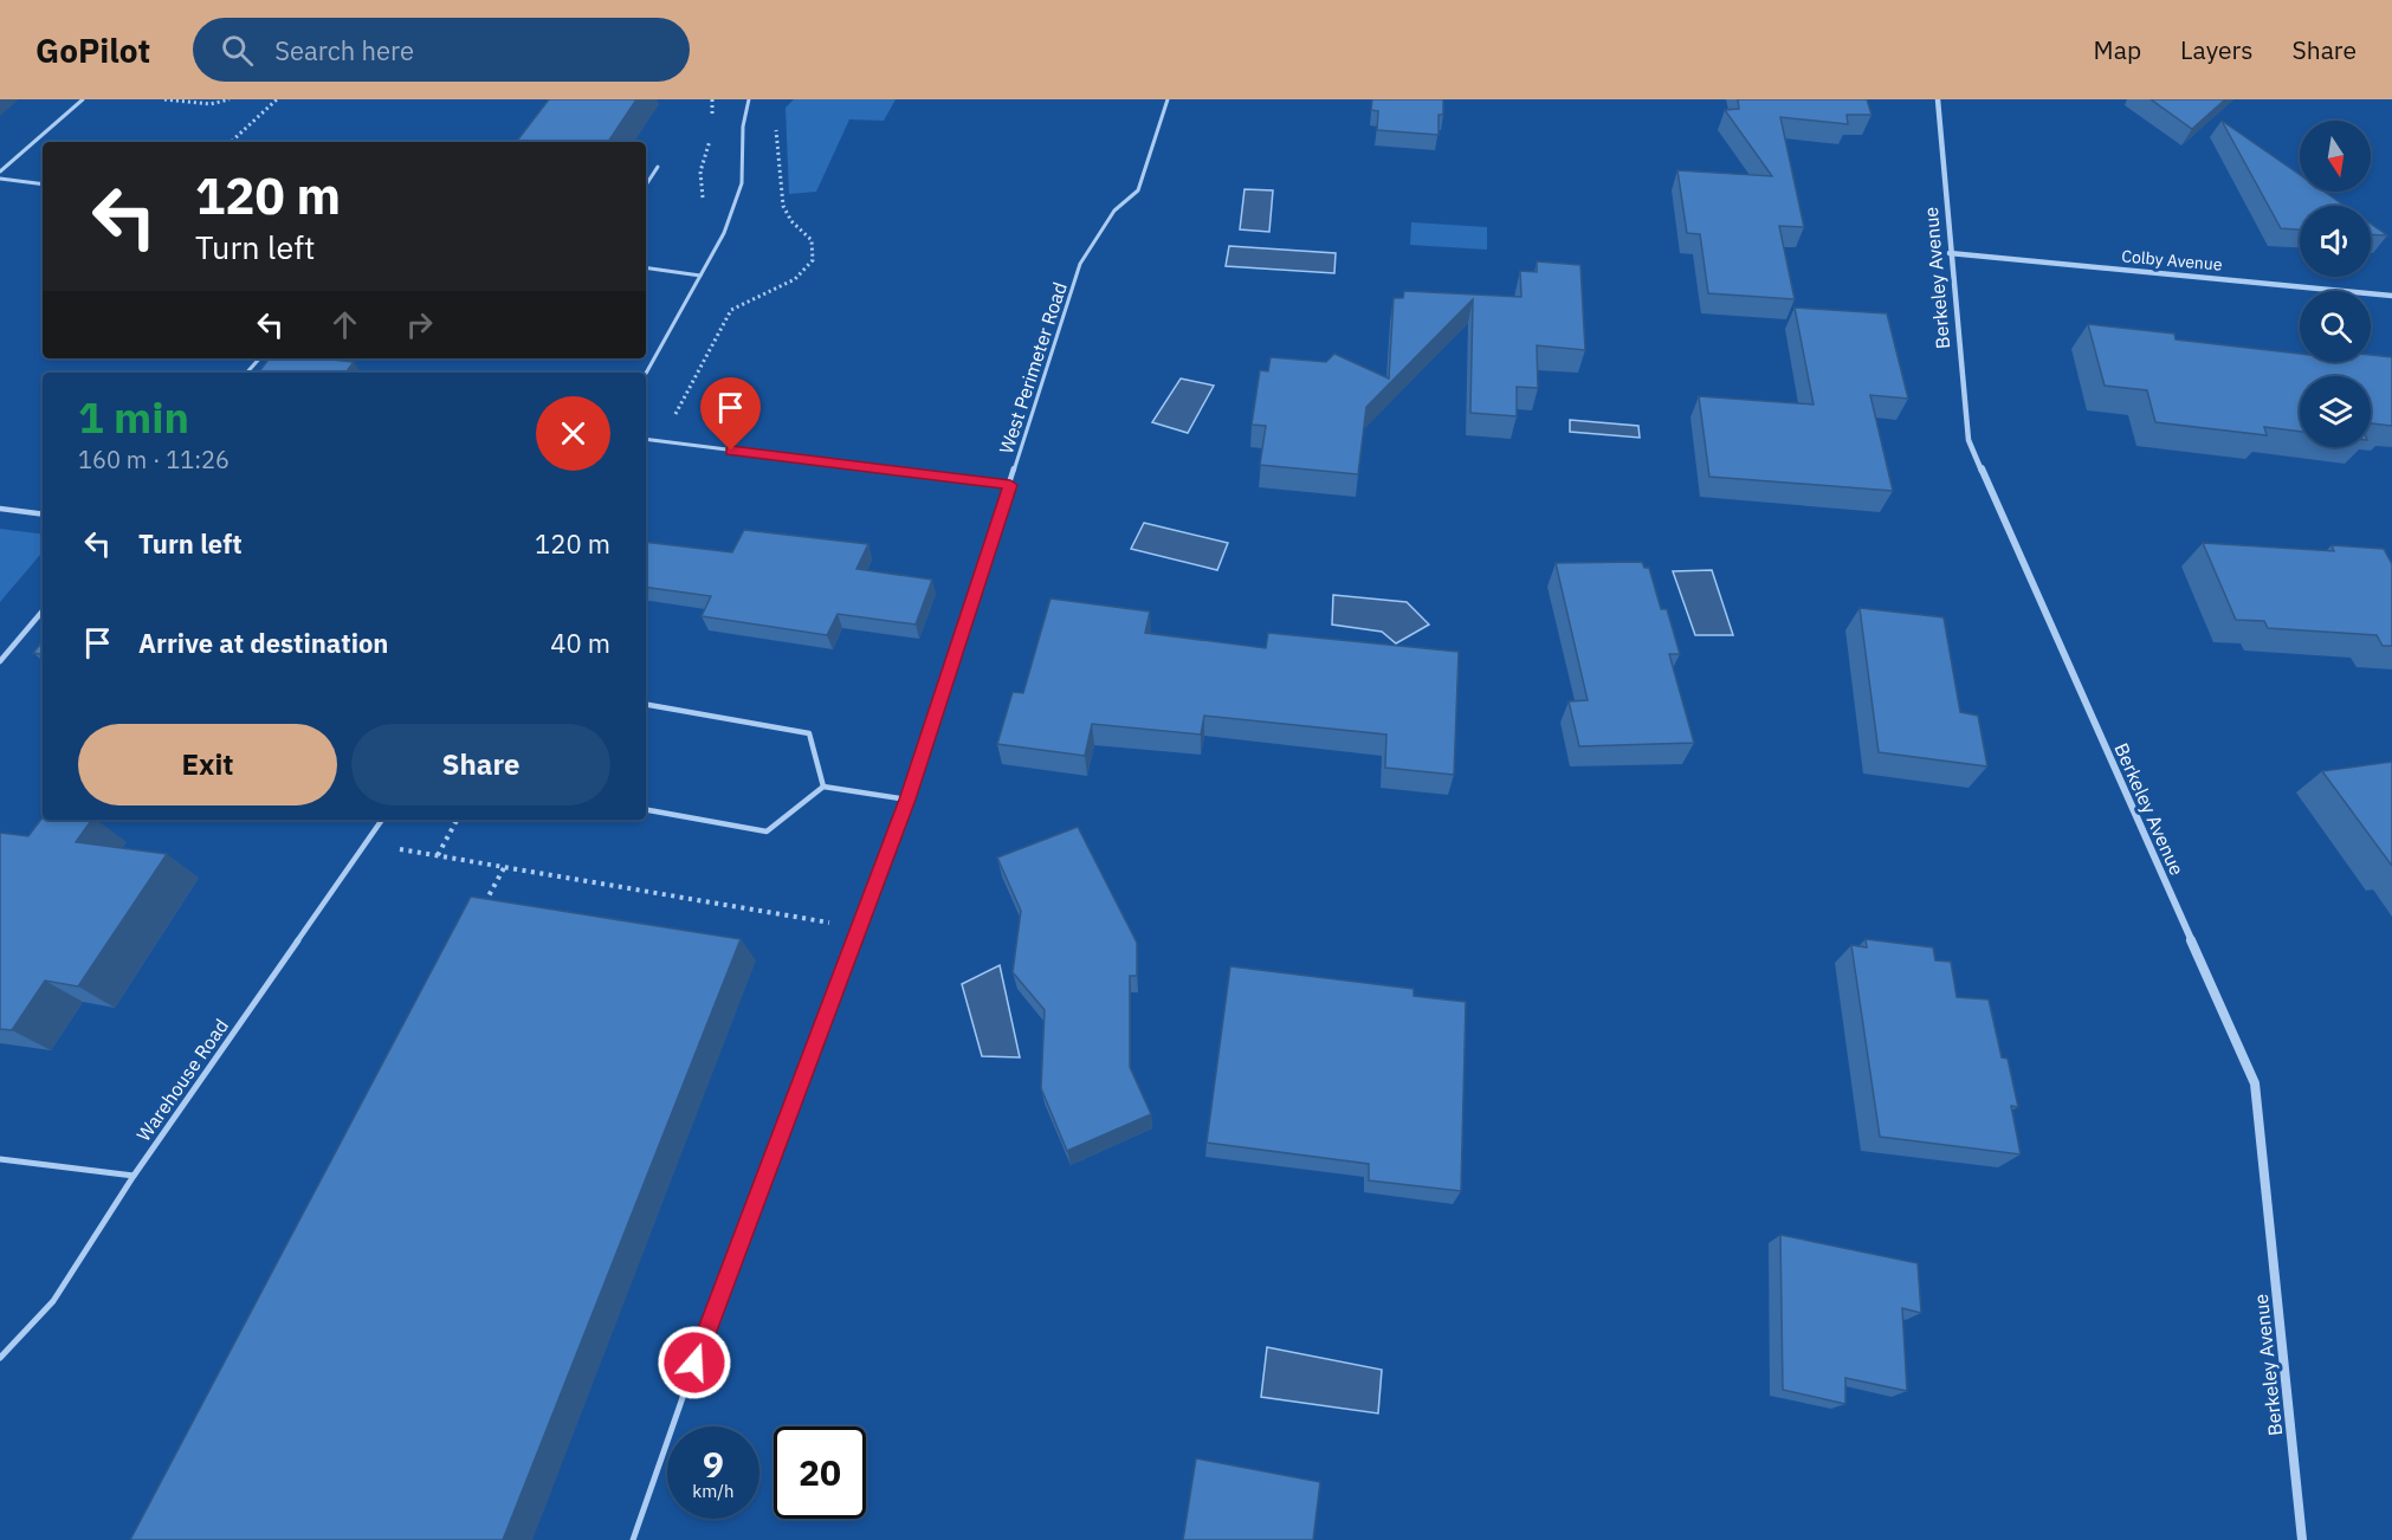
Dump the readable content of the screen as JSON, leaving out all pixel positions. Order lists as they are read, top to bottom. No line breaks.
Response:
{"streets":{"street":["Colby Avenue","Berkeley Avenue"],"lane":["West Perimeter Road","Warehouse Road"]},"crossings":[["Colby Avenue","Berkeley Avenue"]],"north":"bottom","page":{"header":"GoPilot","search":"Search here","nav":["Map","Layers","Share"],"turn":["120 m","Turn left"],"heading":["1 min","160 m · 11:26"],"list":[{"name":"Turn left","value":"120 m"},{"name":"Arrive at destination","value":"40 m"}],"buttons":["Exit","Share"],"speed":"9 km/h","limit":"20"}}
